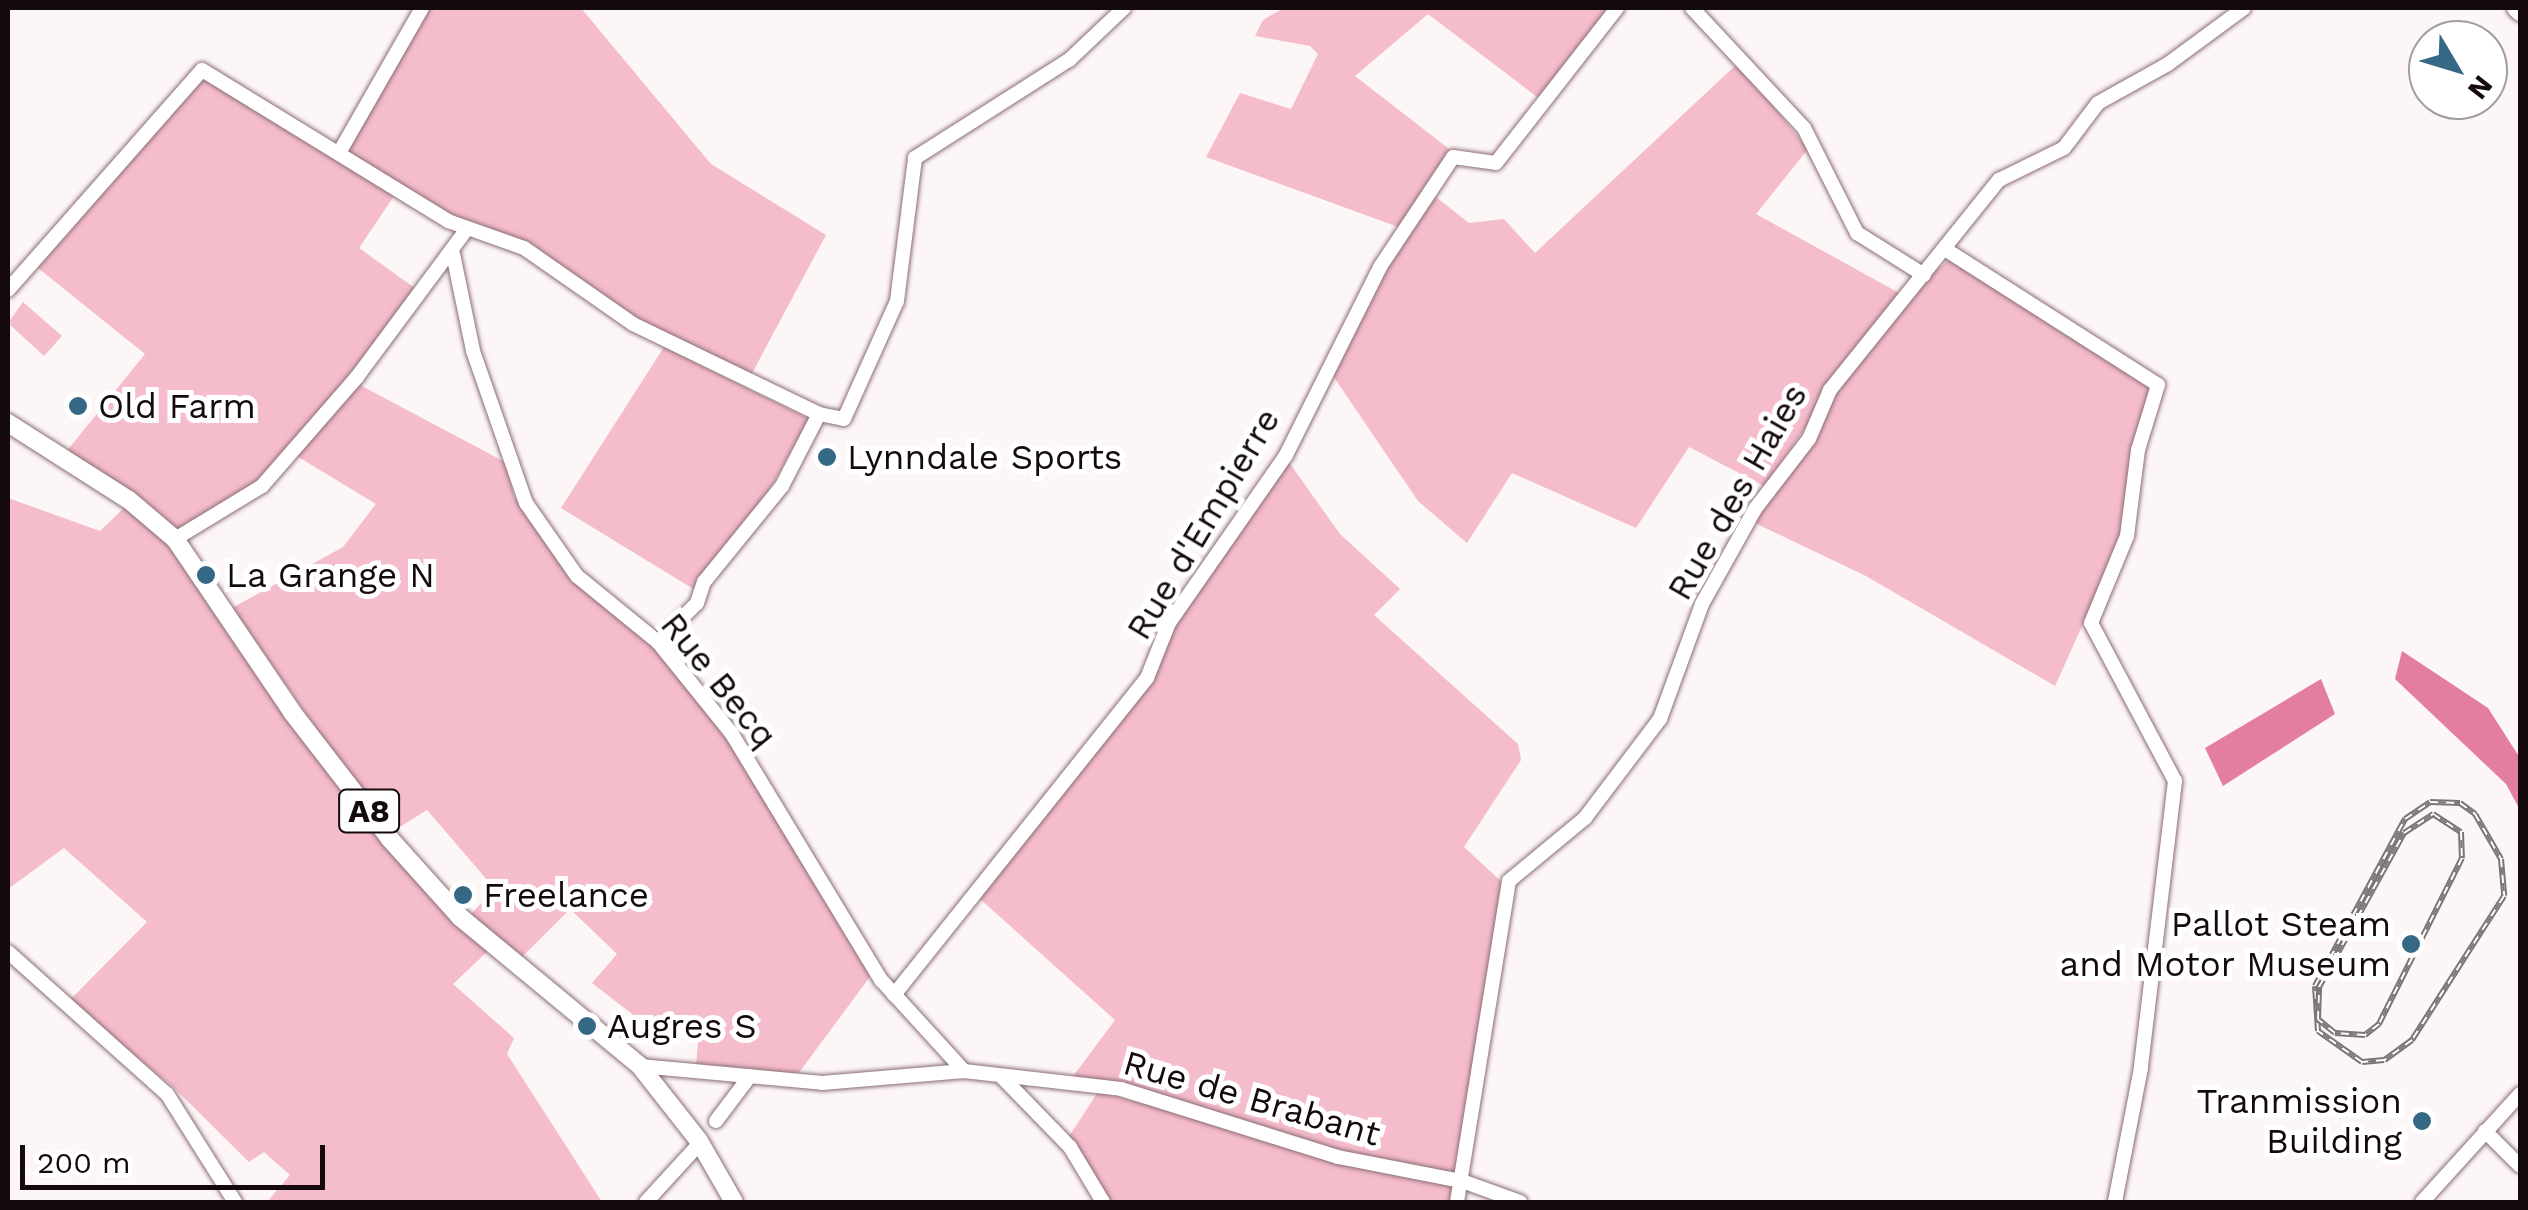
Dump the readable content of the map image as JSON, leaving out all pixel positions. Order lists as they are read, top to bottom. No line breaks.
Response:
{"streets":{"main road":["A8"],"street":["Rue des Haies","Rue d'Empierre","Rue Becq","Rue de Brabant"]},"crossings":[["Rue des Haies","Rue de Brabant"],["Rue d'Empierre","Rue Becq"],["Rue Becq","Rue de Brabant"],["A8","Rue de Brabant"]],"places":["Old Farm","Lynndale Sports","La Grange N","Freelance","Pallot Steam and Motor Museum","Augres S","Tranmission Building"],"scale_bar":"200 m","north":"bottom right"}
